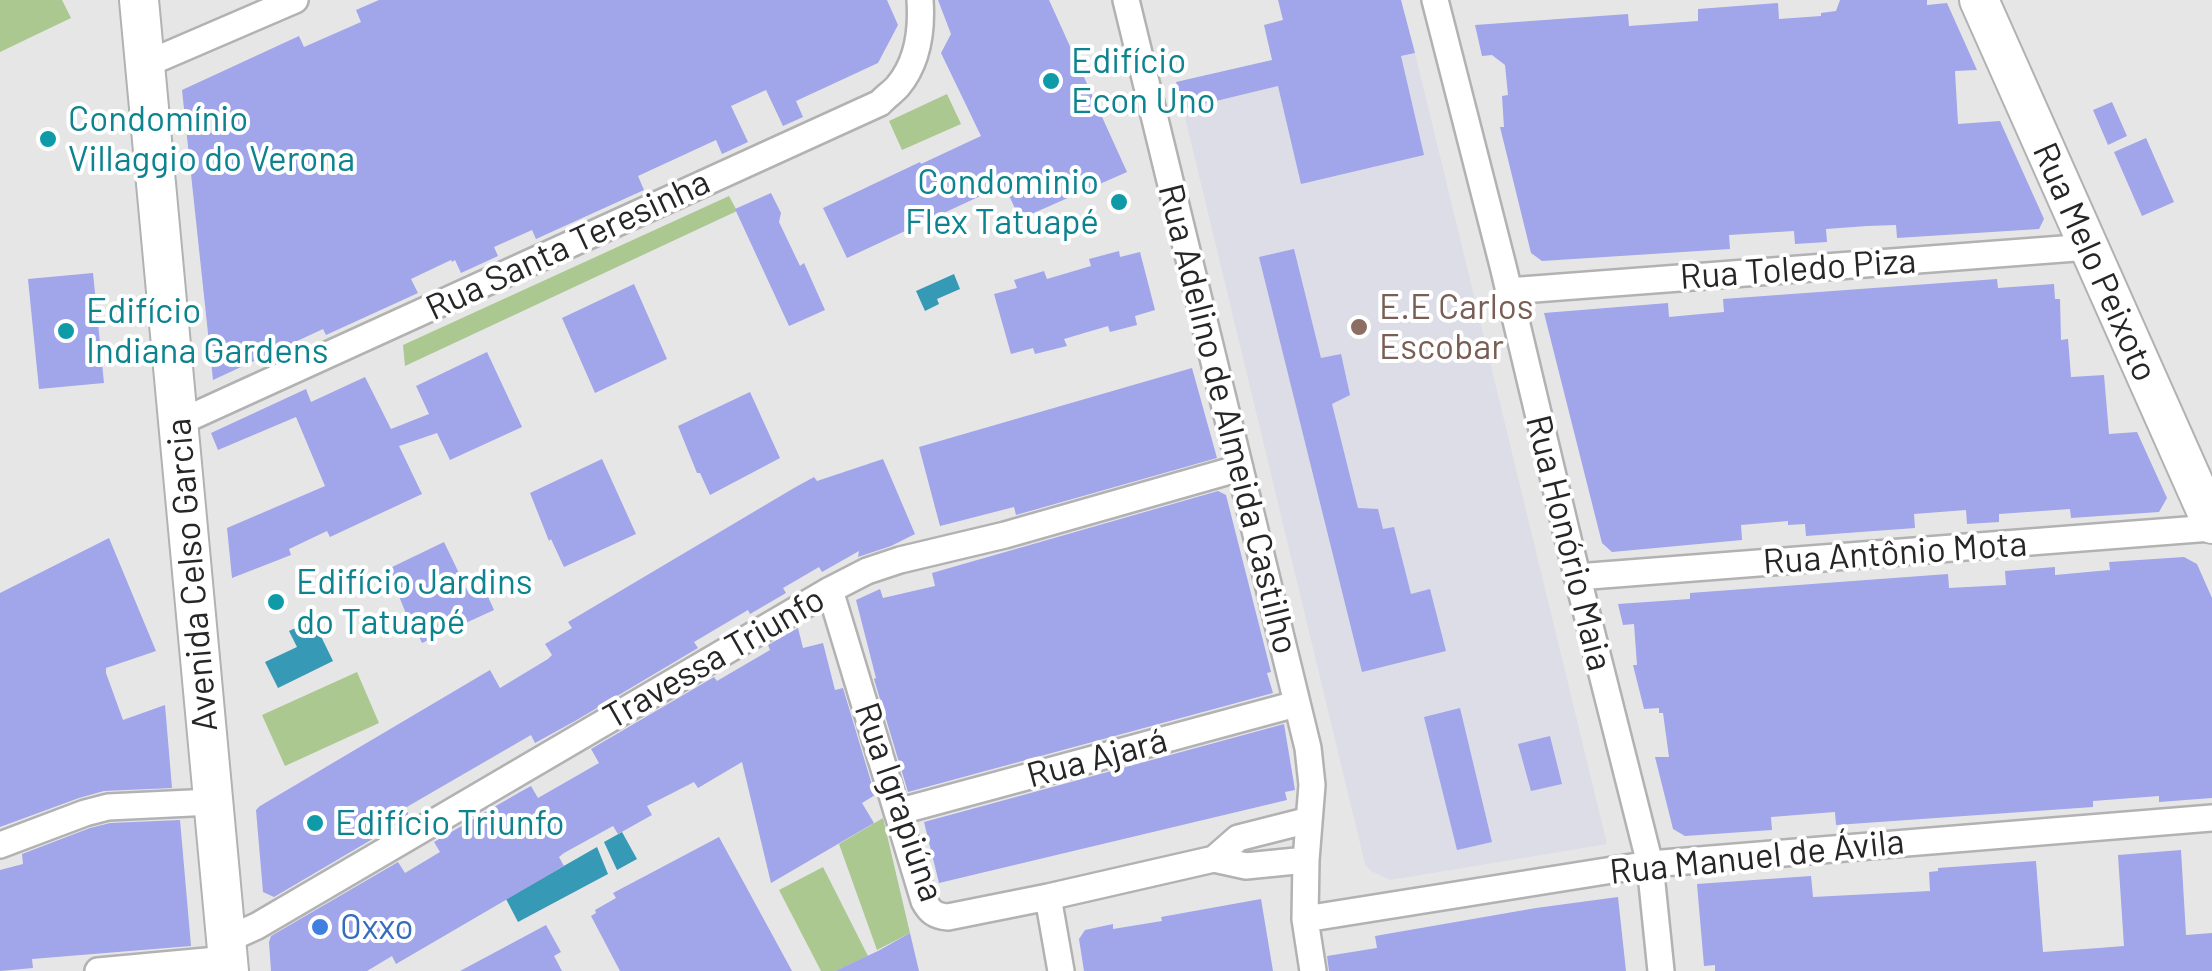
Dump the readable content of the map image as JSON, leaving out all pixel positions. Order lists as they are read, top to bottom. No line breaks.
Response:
{"streets":{"main road":["Rua Melo Peixoto","Avenida Celso Garcia"],"street":["Rua Santa Teresinha","Rua Toledo Piza","Rua Adelino de Almeida Castilho","Rua Honório Maia","Rua Antônio Mota","Travessa Triunfo","Rua Ajará","Rua Igrapiúna","Rua Manuel de Ávila"]},"crossings":[["Rua Santa Teresinha","Avenida Celso Garcia"],["Rua Melo Peixoto","Rua Toledo Piza"],["Rua Melo Peixoto","Rua Antônio Mota"],["Rua Toledo Piza","Rua Honório Maia"],["Rua Adelino de Almeida Castilho","Travessa Triunfo"],["Rua Adelino de Almeida Castilho","Rua Ajará"],["Rua Adelino de Almeida Castilho","Rua Igrapiúna"],["Rua Adelino de Almeida Castilho","Rua Manuel de Ávila"],["Rua Honório Maia","Rua Antônio Mota"],["Rua Honório Maia","Rua Manuel de Ávila"],["Avenida Celso Garcia","Travessa Triunfo"],["Travessa Triunfo","Rua Igrapiúna"],["Rua Ajará","Rua Igrapiúna"]],"places":["Edifício Econ Uno","Condomínio Villaggio do Verona","Condominio Flex Tatuapé","E.E Carlos Escobar","Edifício Indiana Gardens","Edifício Jardins do Tatuapé","Edifício Triunfo","Oxxo"]}
